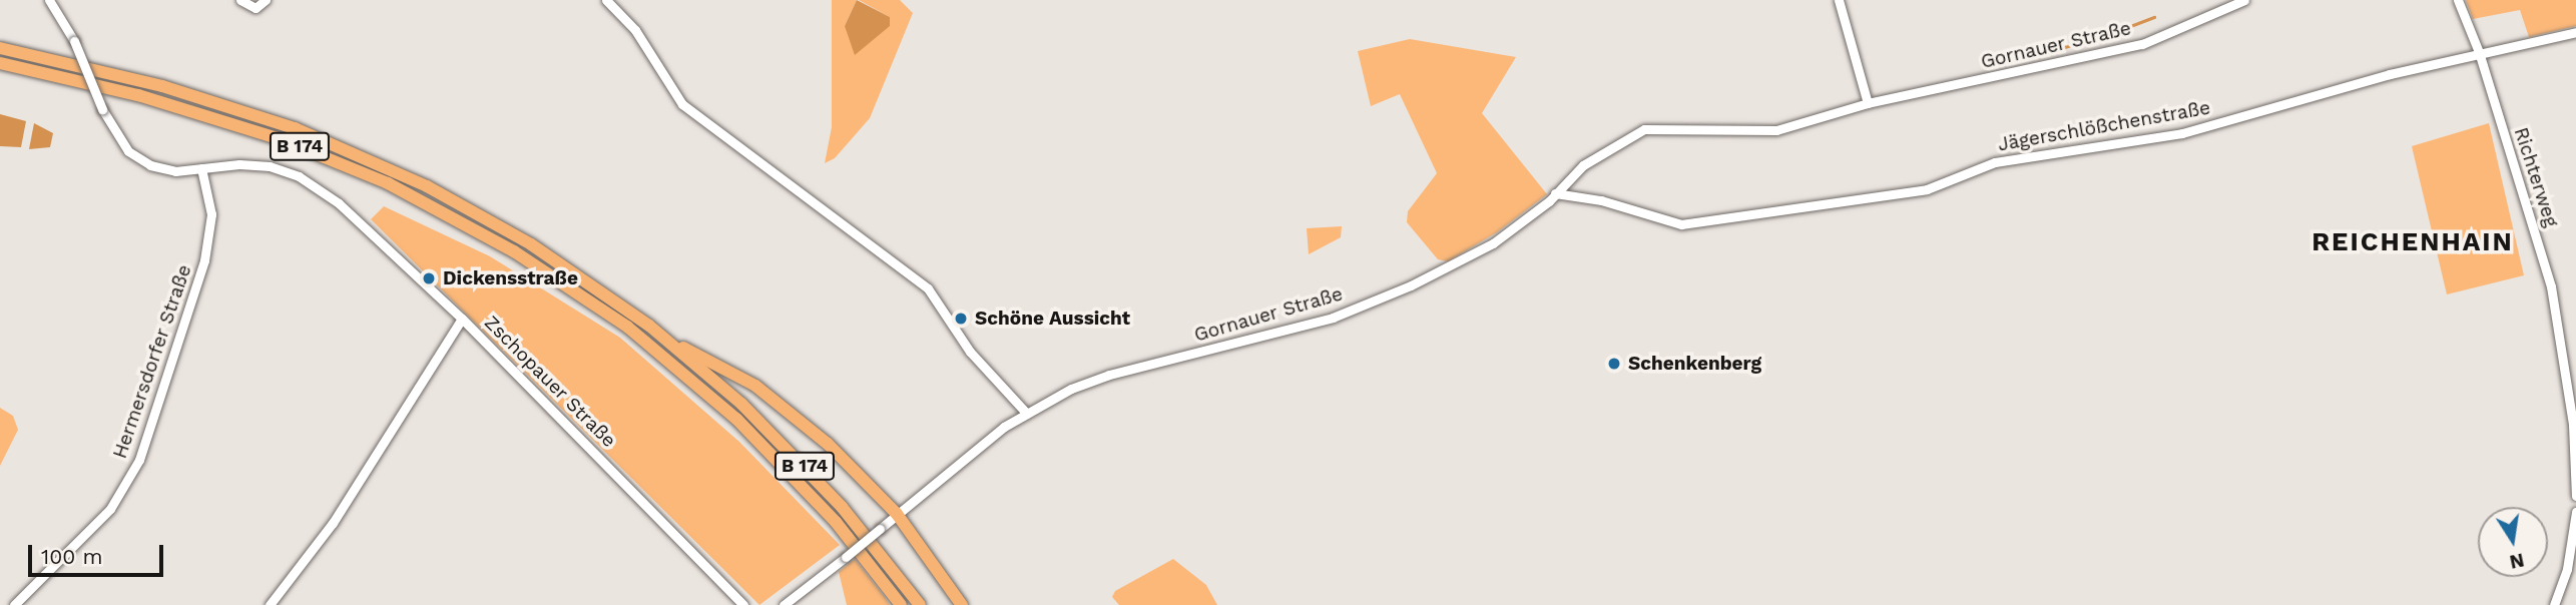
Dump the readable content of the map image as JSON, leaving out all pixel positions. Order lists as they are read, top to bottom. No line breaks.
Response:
{"streets":{"highway":["B 174"],"street":["Gornauer Straße","Jägerschlößchenstraße","Richterweg","Hermersdorfer Straße","Zschopauer Straße"]},"crossings":[["Gornauer Straße","Jägerschlößchenstraße"],["Jägerschlößchenstraße","Richterweg"],["Hermersdorfer Straße","Zschopauer Straße"]],"districts":["REICHENHAIN"],"places":["Dickensstraße","Schöne Aussicht","Schenkenberg"],"scale_bar":"100 m","north":"bottom"}
